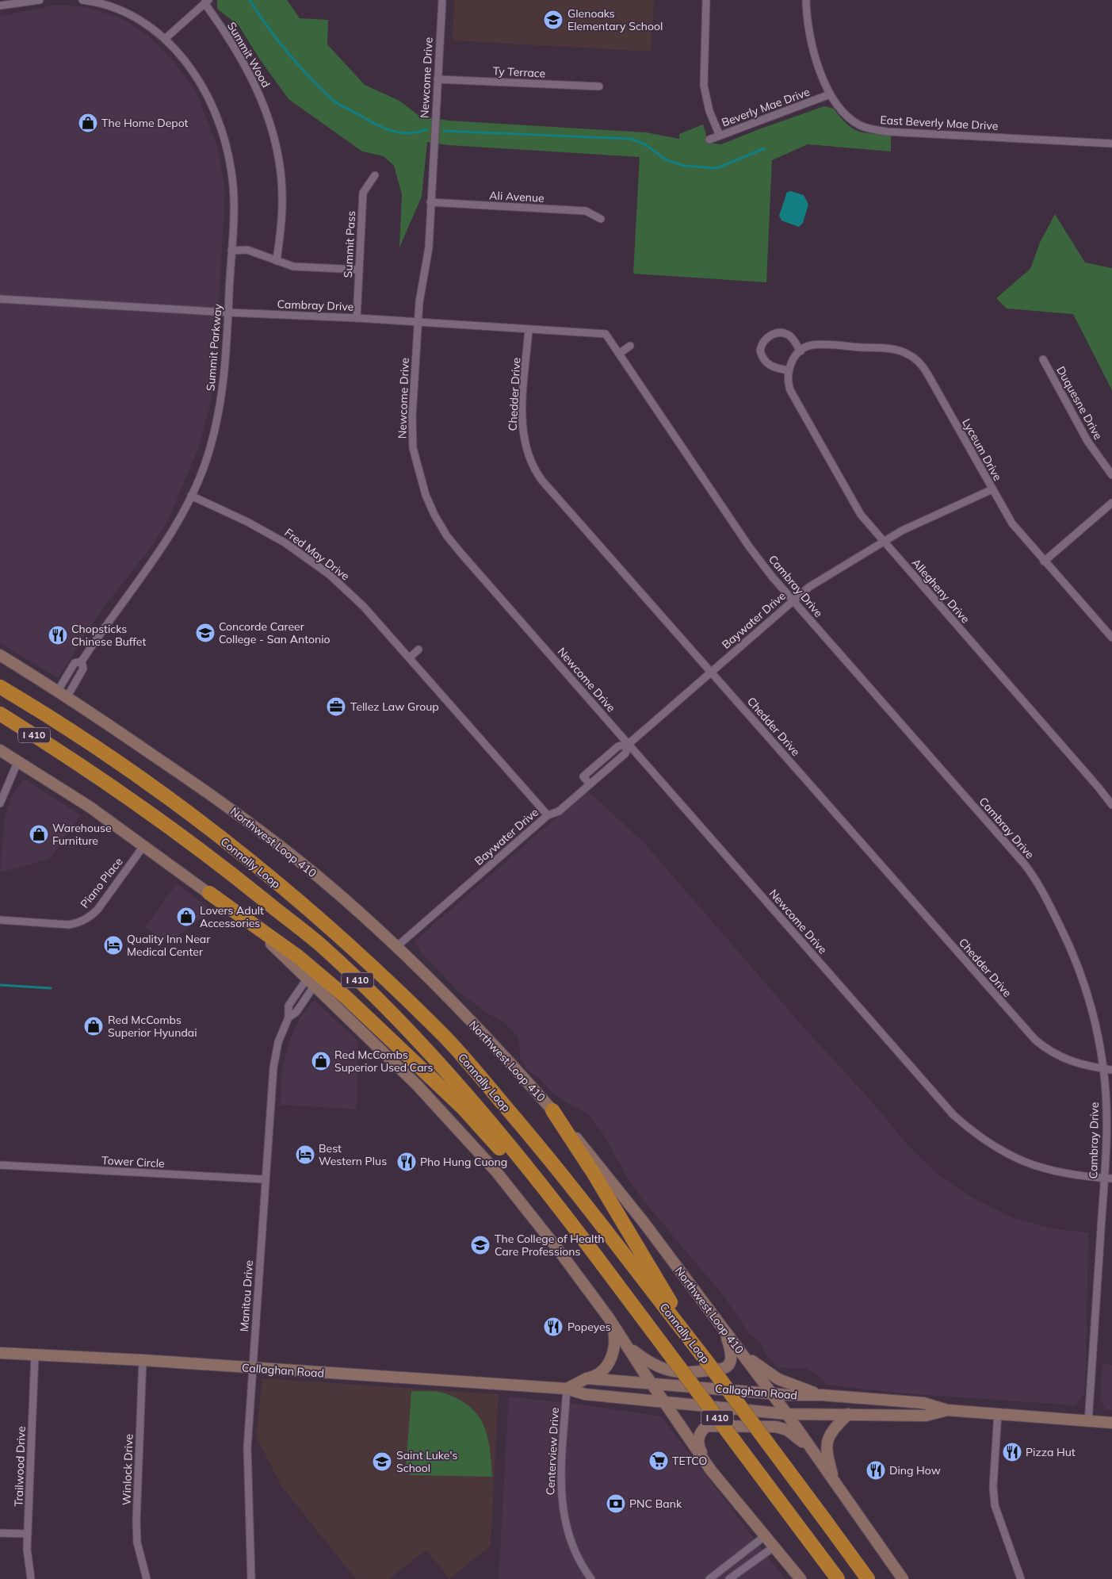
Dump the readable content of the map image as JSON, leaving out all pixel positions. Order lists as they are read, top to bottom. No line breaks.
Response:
{"streets":{"highway":["I 410","Connally Loop"],"main road":["Northwest Loop 410","Callaghan Road"],"street":["Summit Wood","Ty Terrace","Newcome Drive","Beverly Mae Drive","East Beverly Mae Drive","Ali Avenue","Summit Pass","Cambray Drive","Summit Parkway","Chedder Drive","Duquesne Drive","Lyceum Drive","Fred May Drive","Allegheny Drive","Baywater Drive","Piano Place","Tower Circle","Manitou Drive","Centerview Drive","Trailwood Drive","Winlock Drive"]},"crossings":[["Ty Terrace","Newcome Drive"],["Newcome Drive","Ali Avenue"],["Newcome Drive","Cambray Drive"],["Newcome Drive","Baywater Drive"],["Beverly Mae Drive","East Beverly Mae Drive"],["Summit Pass","Cambray Drive"],["Cambray Drive","Summit Parkway"],["Cambray Drive","Chedder Drive"],["Cambray Drive","Baywater Drive"],["Cambray Drive","Callaghan Road"],["Summit Parkway","Fred May Drive"],["Summit Parkway","Northwest Loop 410"],["Chedder Drive","Baywater Drive"],["Lyceum Drive","Allegheny Drive"],["Lyceum Drive","Baywater Drive"],["Fred May Drive","Baywater Drive"],["Allegheny Drive","Baywater Drive"],["Baywater Drive","Northwest Loop 410"],["Northwest Loop 410","Callaghan Road"],["Tower Circle","Manitou Drive"],["Manitou Drive","Callaghan Road"],["Callaghan Road","Centerview Drive"],["Callaghan Road","Trailwood Drive"],["Callaghan Road","Winlock Drive"]],"places":{"school or university":["Glenoaks Elementary School","Concorde Career College - San Antonio","The College of Health Care Professions","Saint Luke's School"],"shop":["The Home Depot","Warehouse Furniture","Lovers Adult Accessories","Red McCombs Superior Hyundai","Red McCombs Superior Used Cars"],"restaurant":["Chopsticks Chinese Buffet","Pho Hung Cuong","Popeyes","Pizza Hut","Ding How"],"office":["Tellez Law Group"],"hotel":["Quality Inn Near Medical Center","Best Western Plus"],"supermarket":["TETCO"],"bank":["PNC Bank"]}}
